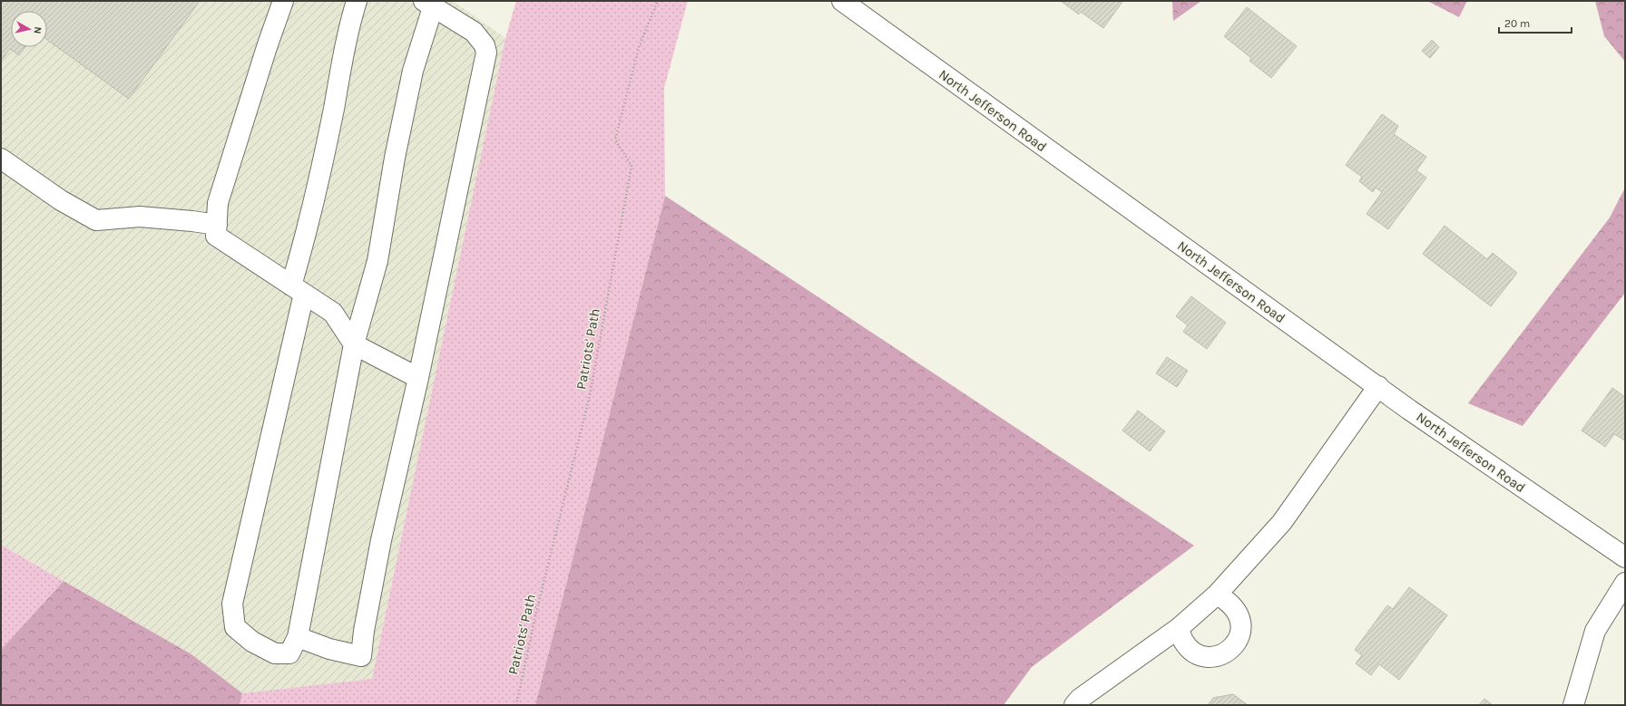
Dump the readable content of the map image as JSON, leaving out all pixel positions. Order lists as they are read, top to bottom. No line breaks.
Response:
{"streets":{"street":["North Jefferson Road"],"path":["Patriots' Path"]},"scale_bar":"20 m","north":"right"}
